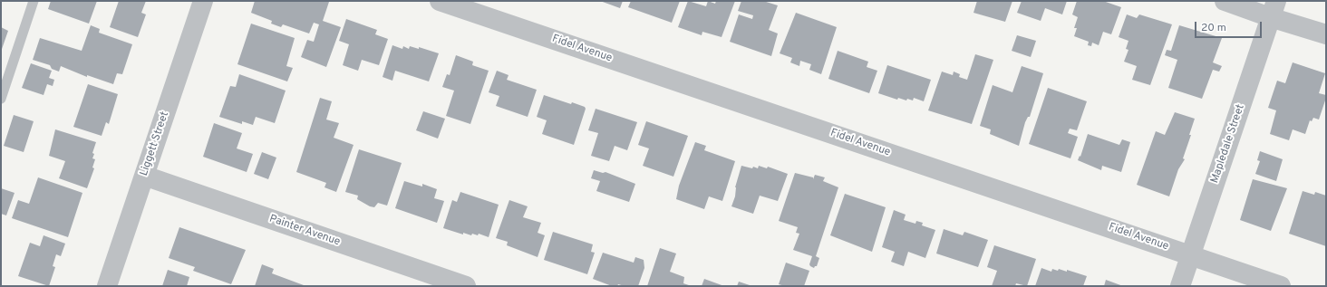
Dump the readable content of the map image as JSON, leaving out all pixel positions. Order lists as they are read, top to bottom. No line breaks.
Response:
{"streets":{"street":["Fidel Avenue","Liggett Street","Mapledale Street","Painter Avenue"]},"crossings":[["Fidel Avenue","Mapledale Street"],["Liggett Street","Painter Avenue"]],"scale_bar":"20 m"}
